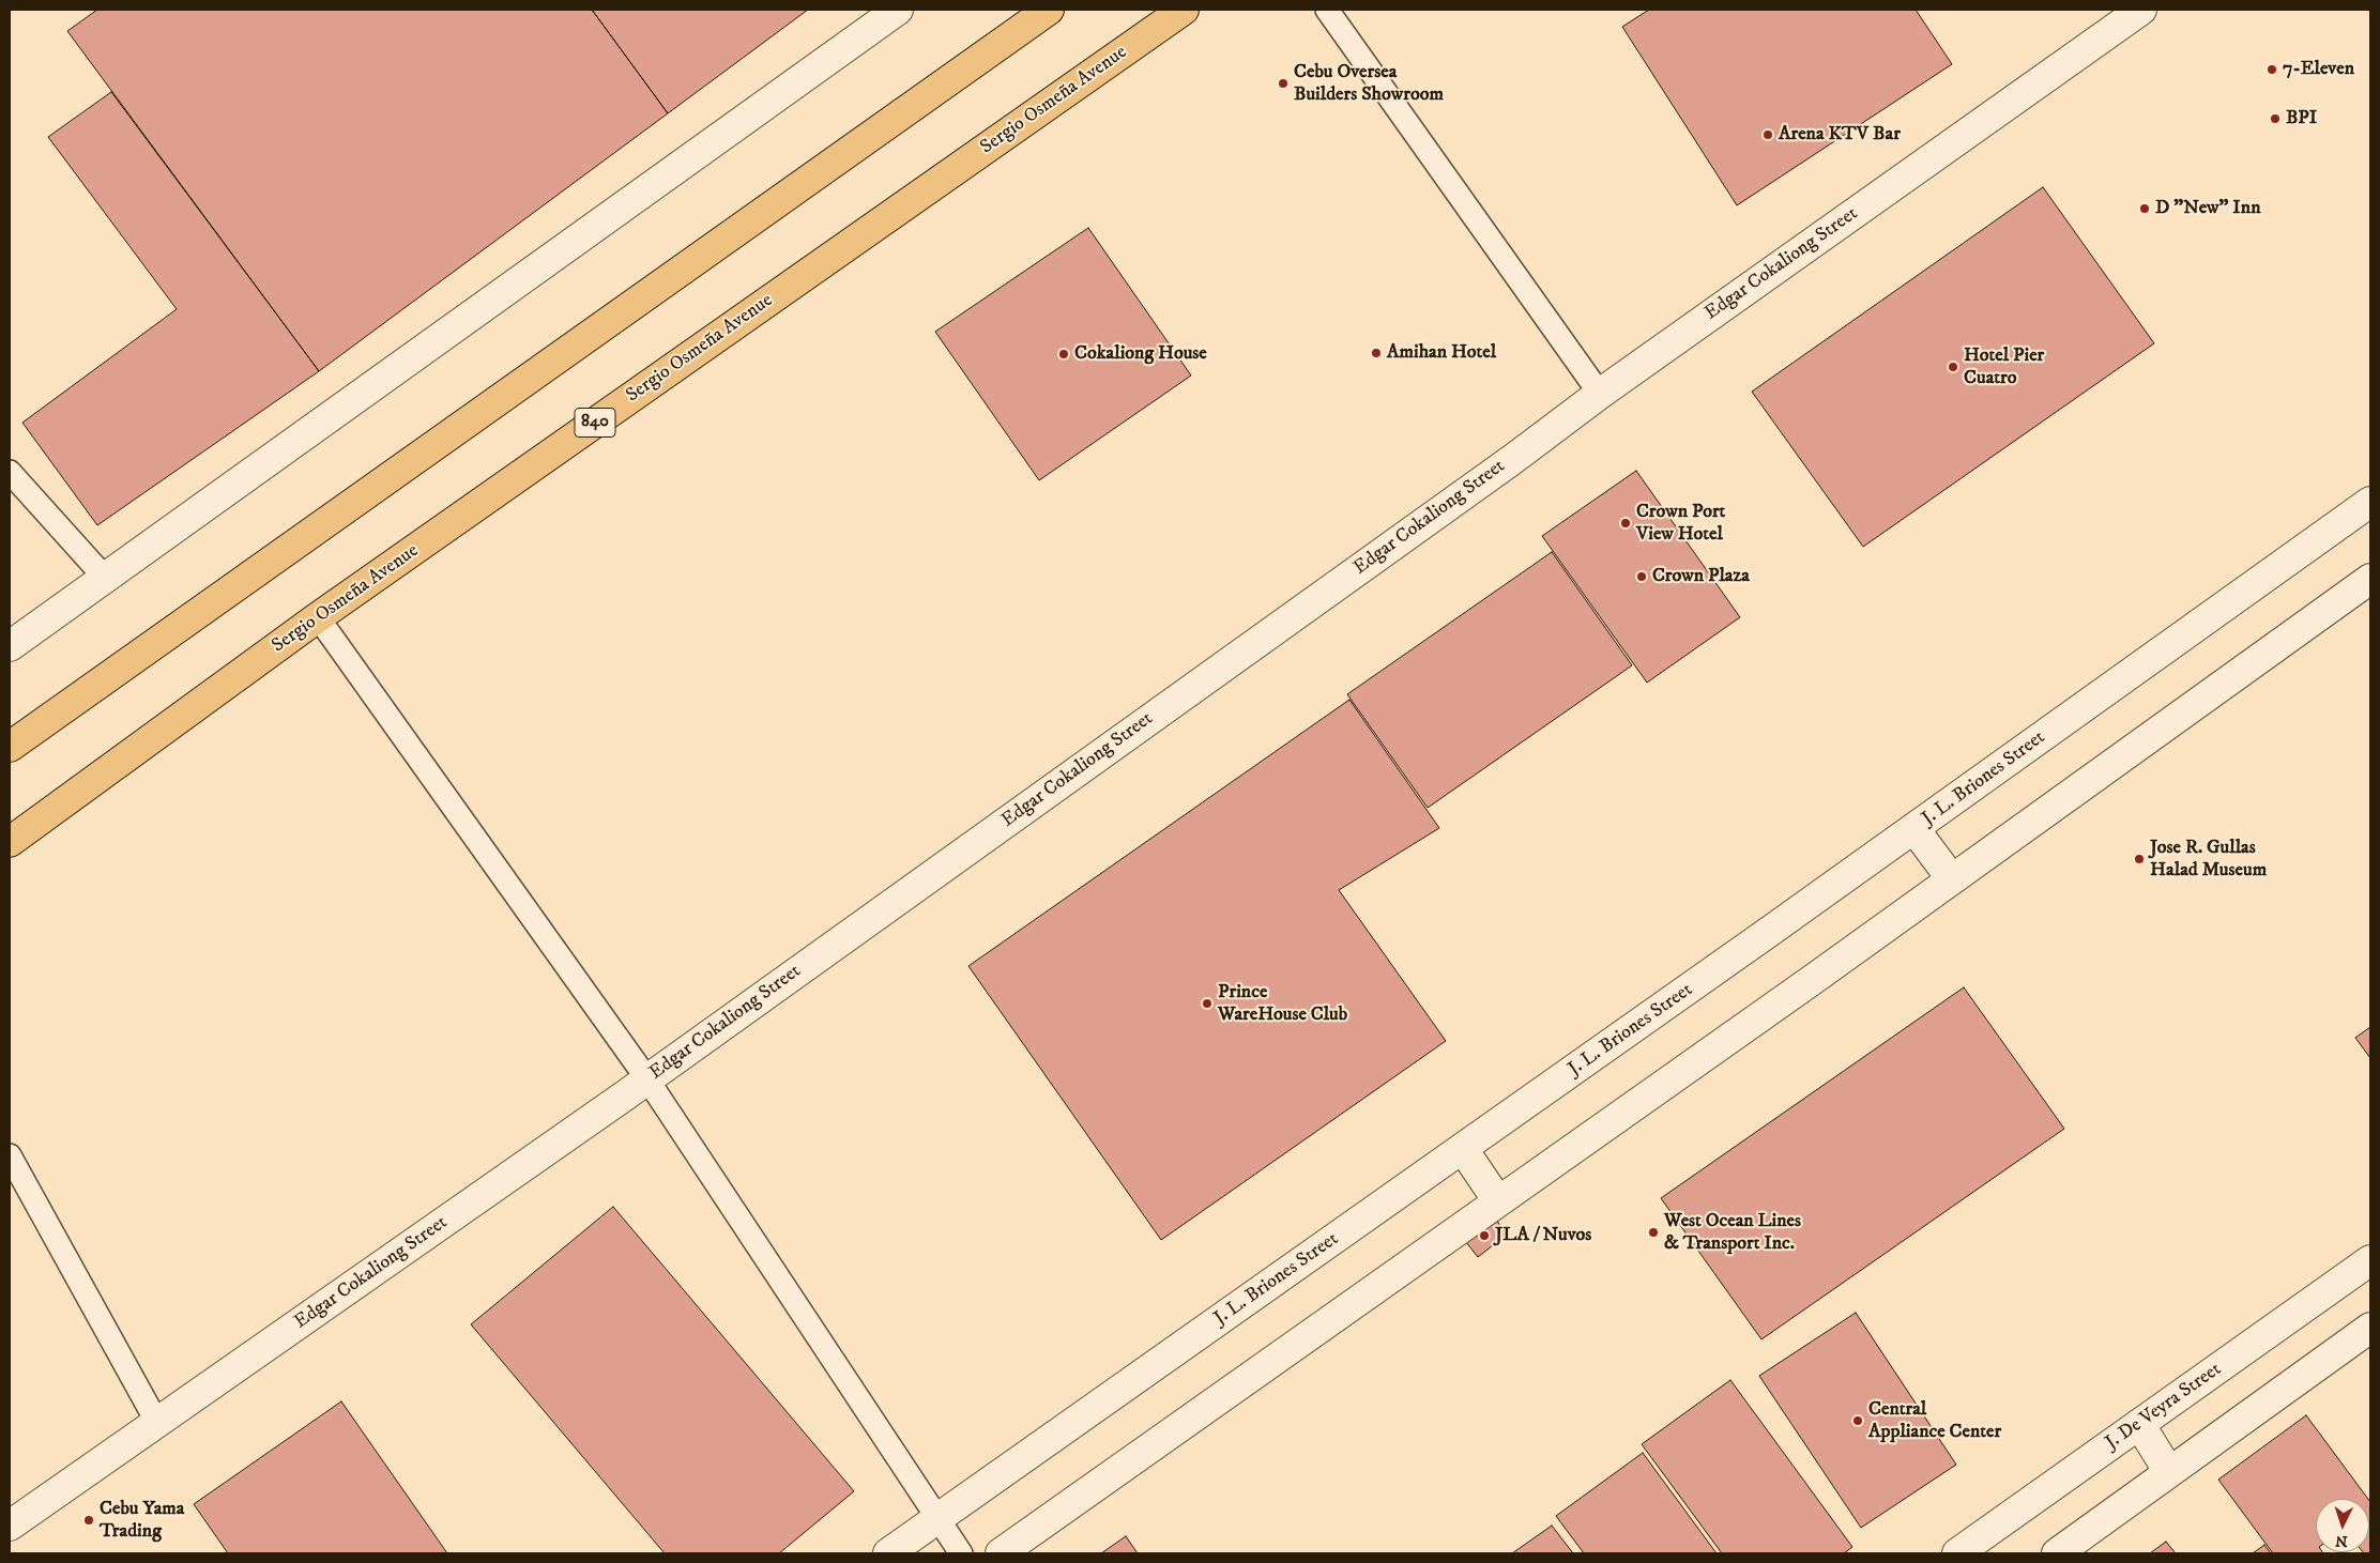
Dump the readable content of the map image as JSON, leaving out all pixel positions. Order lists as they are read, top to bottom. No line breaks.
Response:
{"streets":{"highway":["Sergio Osmeña Avenue","840"],"street":["Edgar Cokaliong Street","J. L. Briones Street","J. De Veyra Street"]},"places":["7-Eleven","Cebu Oversea Builders Showroom","BPI","Arena KTV Bar","D \"New\" Inn","Amihan Hotel","Cokaliong House","Hotel Pier Cuatro","Crown Port View Hotel","Crown Plaza","Jose R. Gullas Halad Museum","Prince WareHouse Club","West Ocean Lines & Transport Inc.","JLA / Nuvos","Central Appliance Center","Cebu Yama Trading"],"north":"bottom"}
